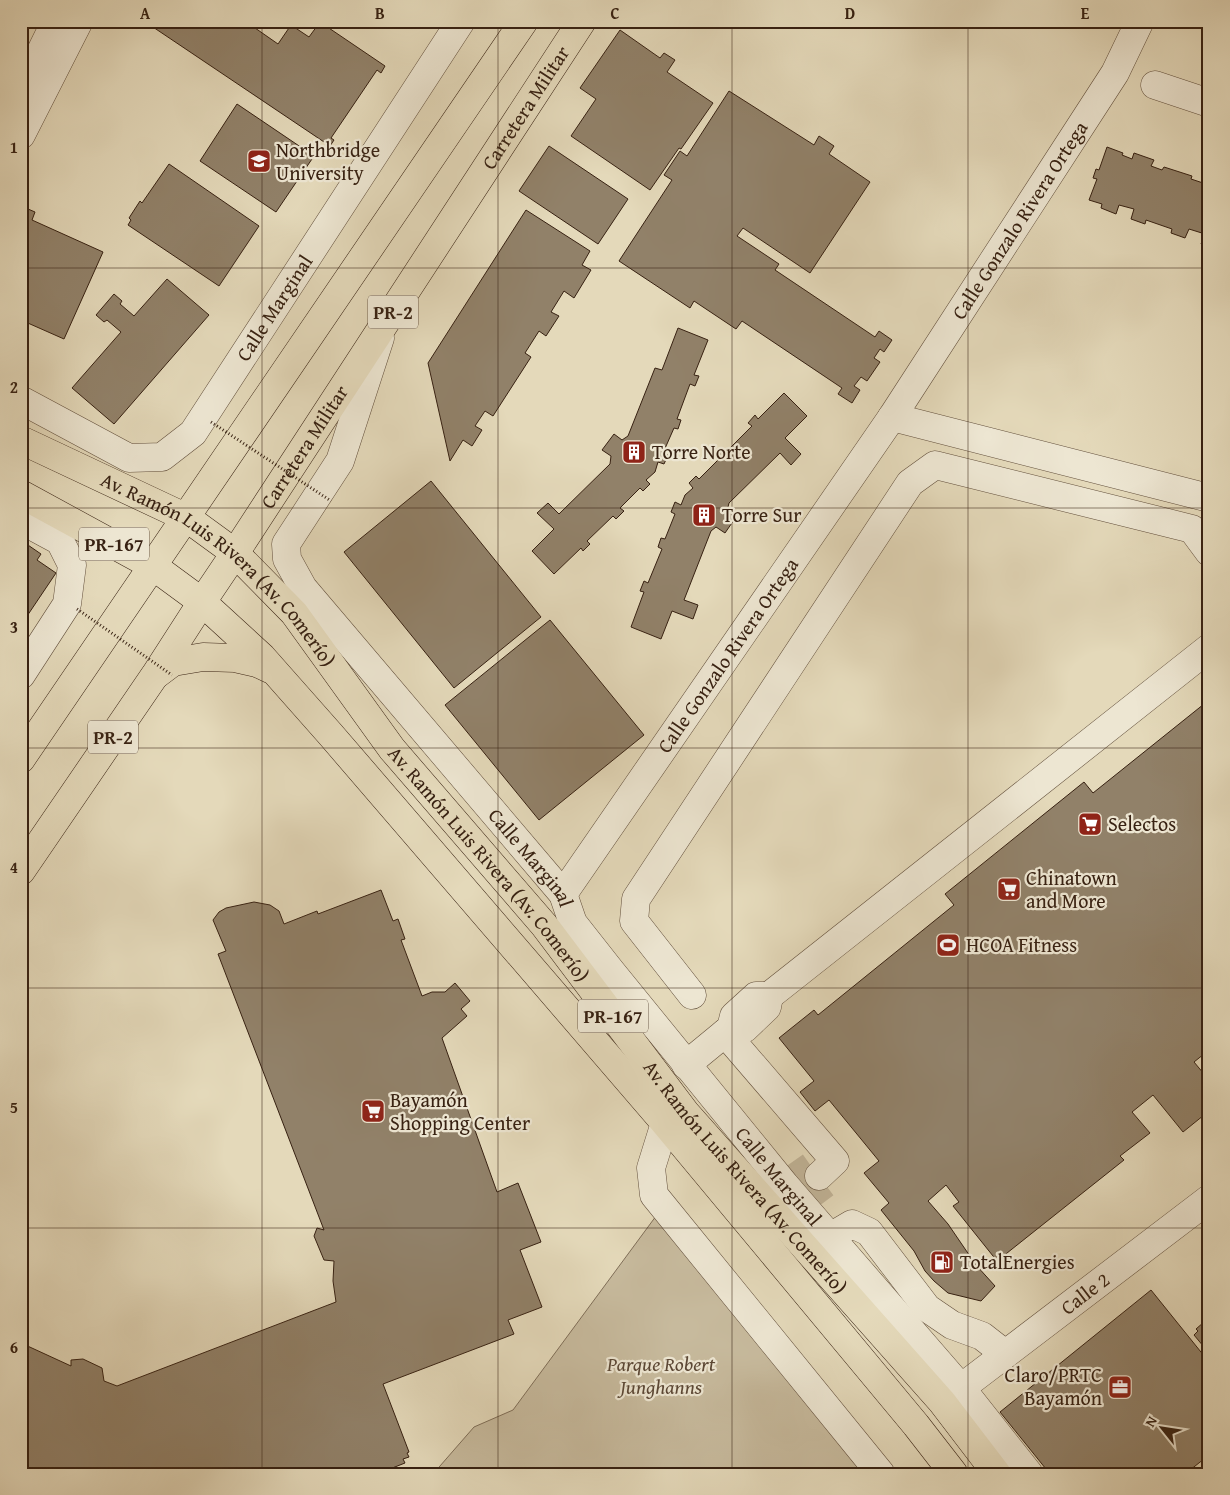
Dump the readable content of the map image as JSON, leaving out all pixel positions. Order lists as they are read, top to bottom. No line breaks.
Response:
{"streets":{"main road":["Carretera Militar","PR-2","PR-167","Av. Ramón Luis Rivera (Av. Comerío)"],"street":["Calle Gonzalo Rivera Ortega","Calle Marginal","Calle 2"]},"crossings":[["Carretera Militar","Calle Marginal"],["Carretera Militar","Av. Ramón Luis Rivera (Av. Comerío)"],["Calle Gonzalo Rivera Ortega","Calle Marginal"],["Calle Marginal","Calle 2"],["PR-2","Av. Ramón Luis Rivera (Av. Comerío)"]],"parks":["Parque Robert Junghanns"],"places":{"school or university":["Northbridge University"],"building":["Torre Norte","Torre Sur"],"supermarket":["Selectos","Chinatown and More","Bayamón Shopping Center"],"sports":["HCOA Fitness"],"fuel station":["TotalEnergies"],"office":["Claro/PRTC Bayamón"]},"north":"top left","grid":{"columns":["A","B","C","D","E"],"rows":["1","2","3","4","5","6"]}}
